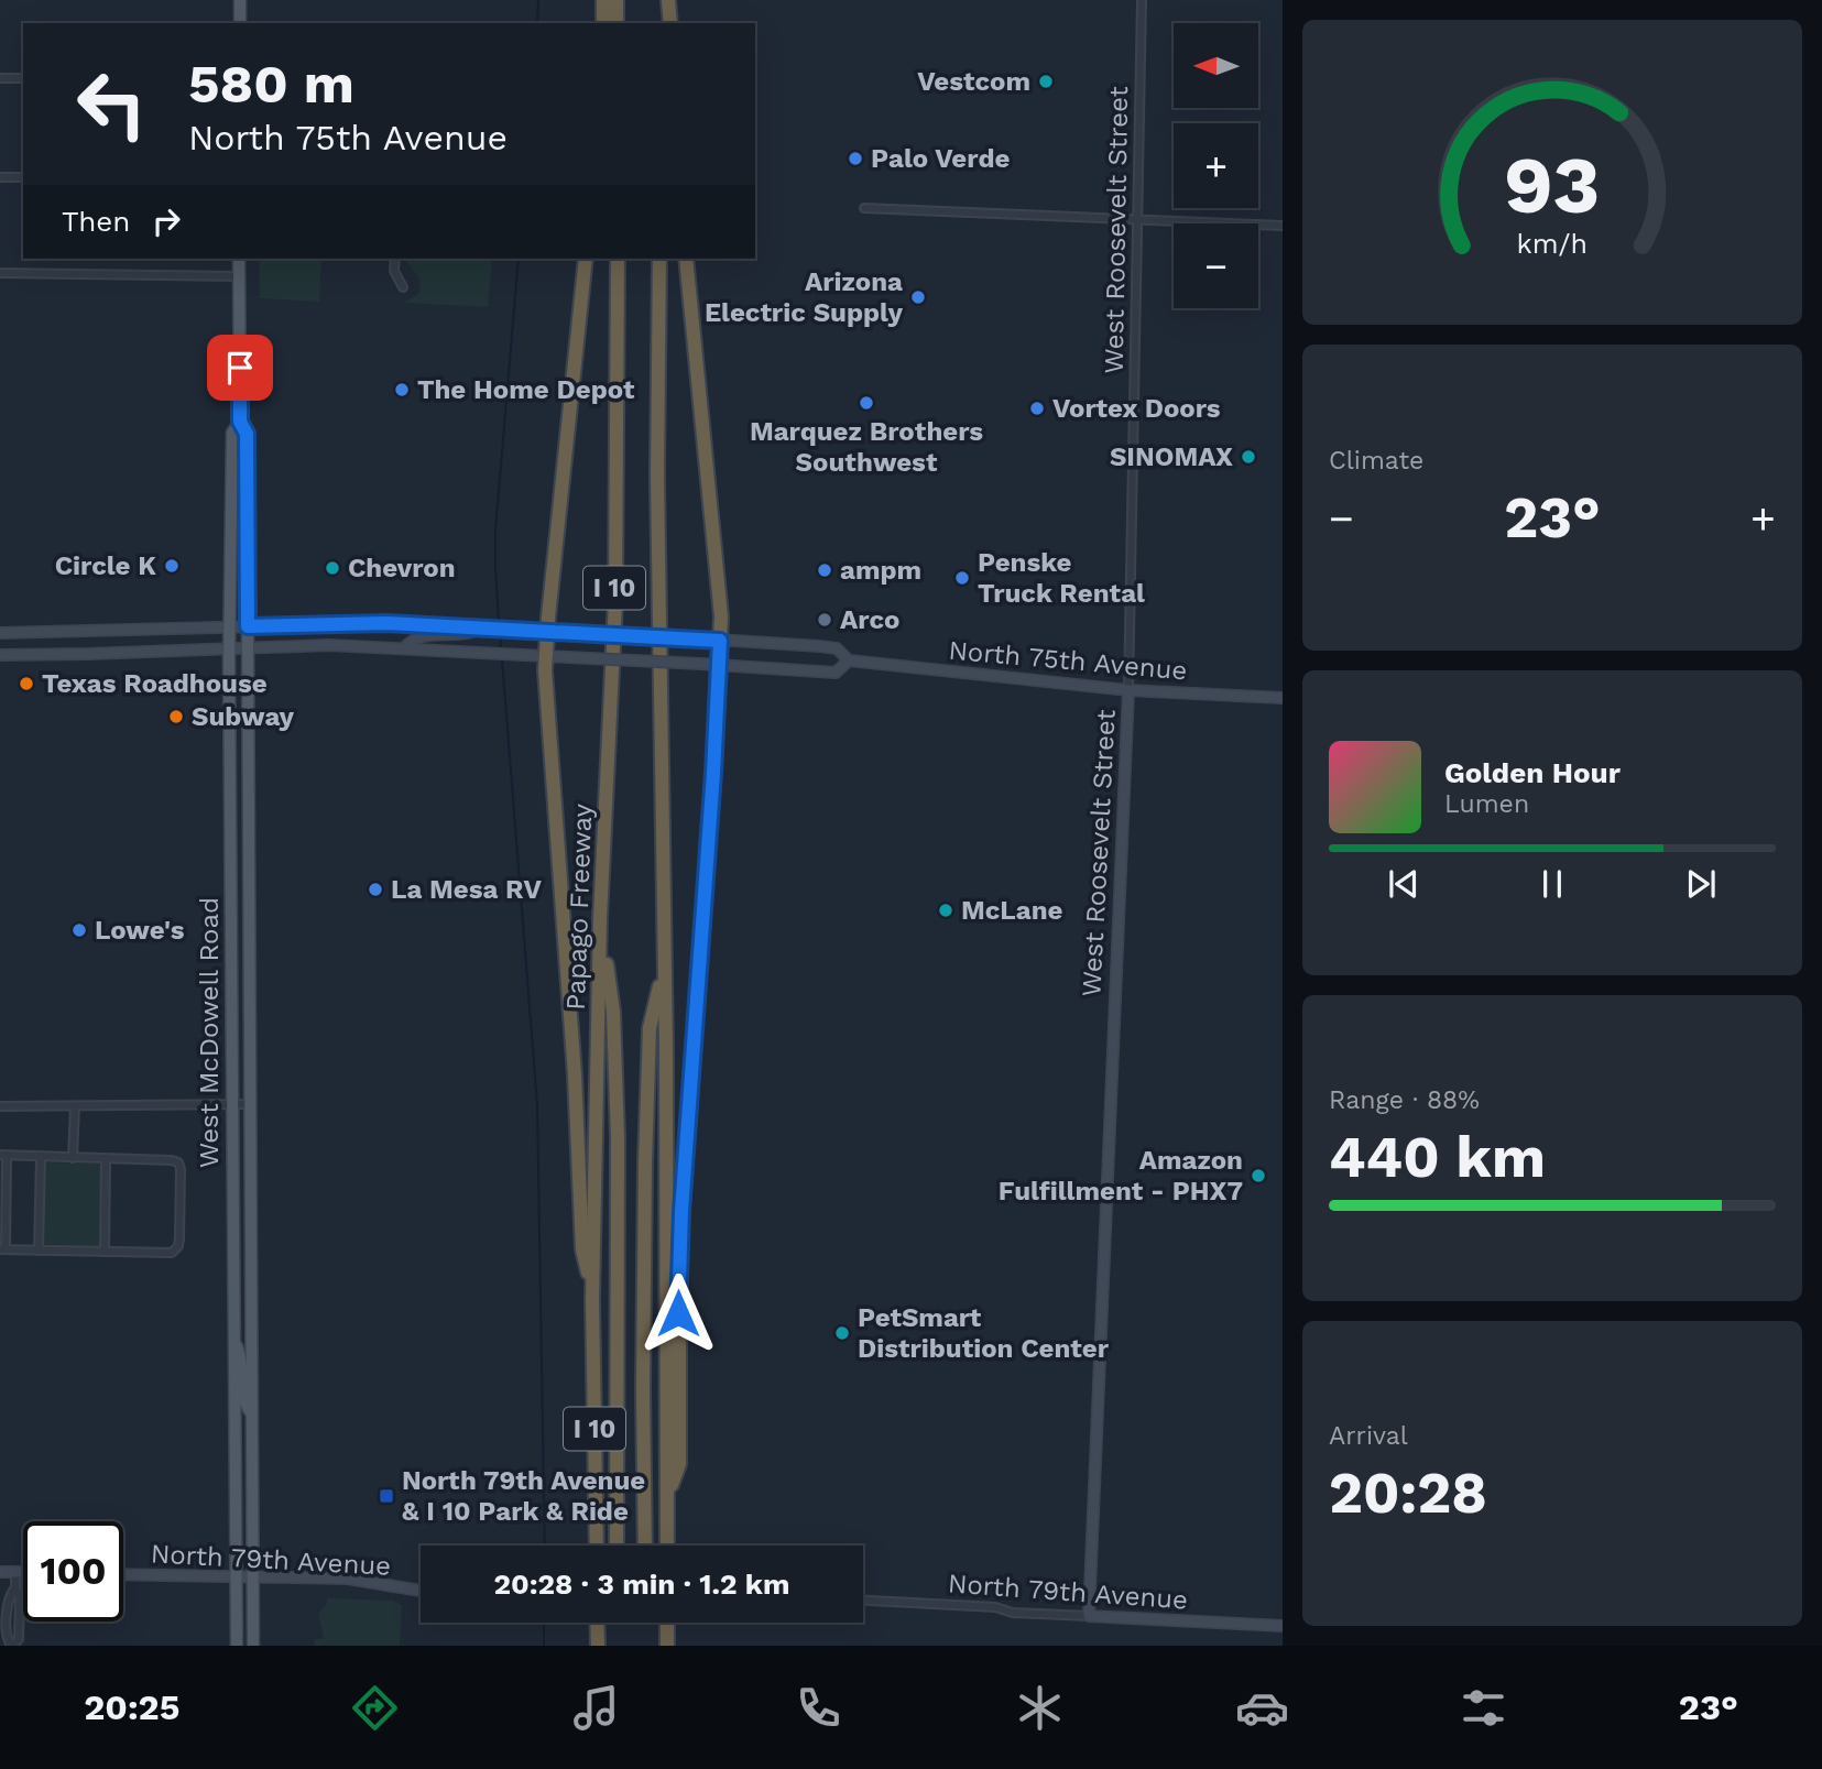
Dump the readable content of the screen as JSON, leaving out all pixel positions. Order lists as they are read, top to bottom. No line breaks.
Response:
{"streets":{"highway":["I 10","Papago Freeway"],"main road":["West Roosevelt Street","North 75th Avenue","West McDowell Road","North 79th Avenue"]},"crossings":[["West Roosevelt Street","North 75th Avenue"],["West Roosevelt Street","North 79th Avenue"],["North 75th Avenue","West McDowell Road"],["West McDowell Road","North 79th Avenue"]],"places":{"other":["Vestcom","Palo Verde","Arizona Electric Supply","The Home Depot","Marquez Brothers Southwest","Vortex Doors","SINOMAX","Circle K","Chevron","ampm","Penske Truck Rental","Arco","Texas Roadhouse","Subway","La Mesa RV","McLane","Lowe's","Amazon Fulfillment - PHX7","PetSmart Distribution Center"],"transit":["North 79th Avenue & I 10 Park & Ride"]},"north":"left","page":{"map_buttons":["+","−"],"turn":["580 m","North 75th Avenue"],"then":"Then","tile":["Climate",["Range · 88%","440 km"],["Arrival","20:28"]],"heat":["−","23°","+"],"song":["Golden Hour","Lumen"],"limit":"100","trip":"20:28 · 3 min · 1.2 km","tabs":["20:25","23°"],"gauge":["93","km/h"]}}
